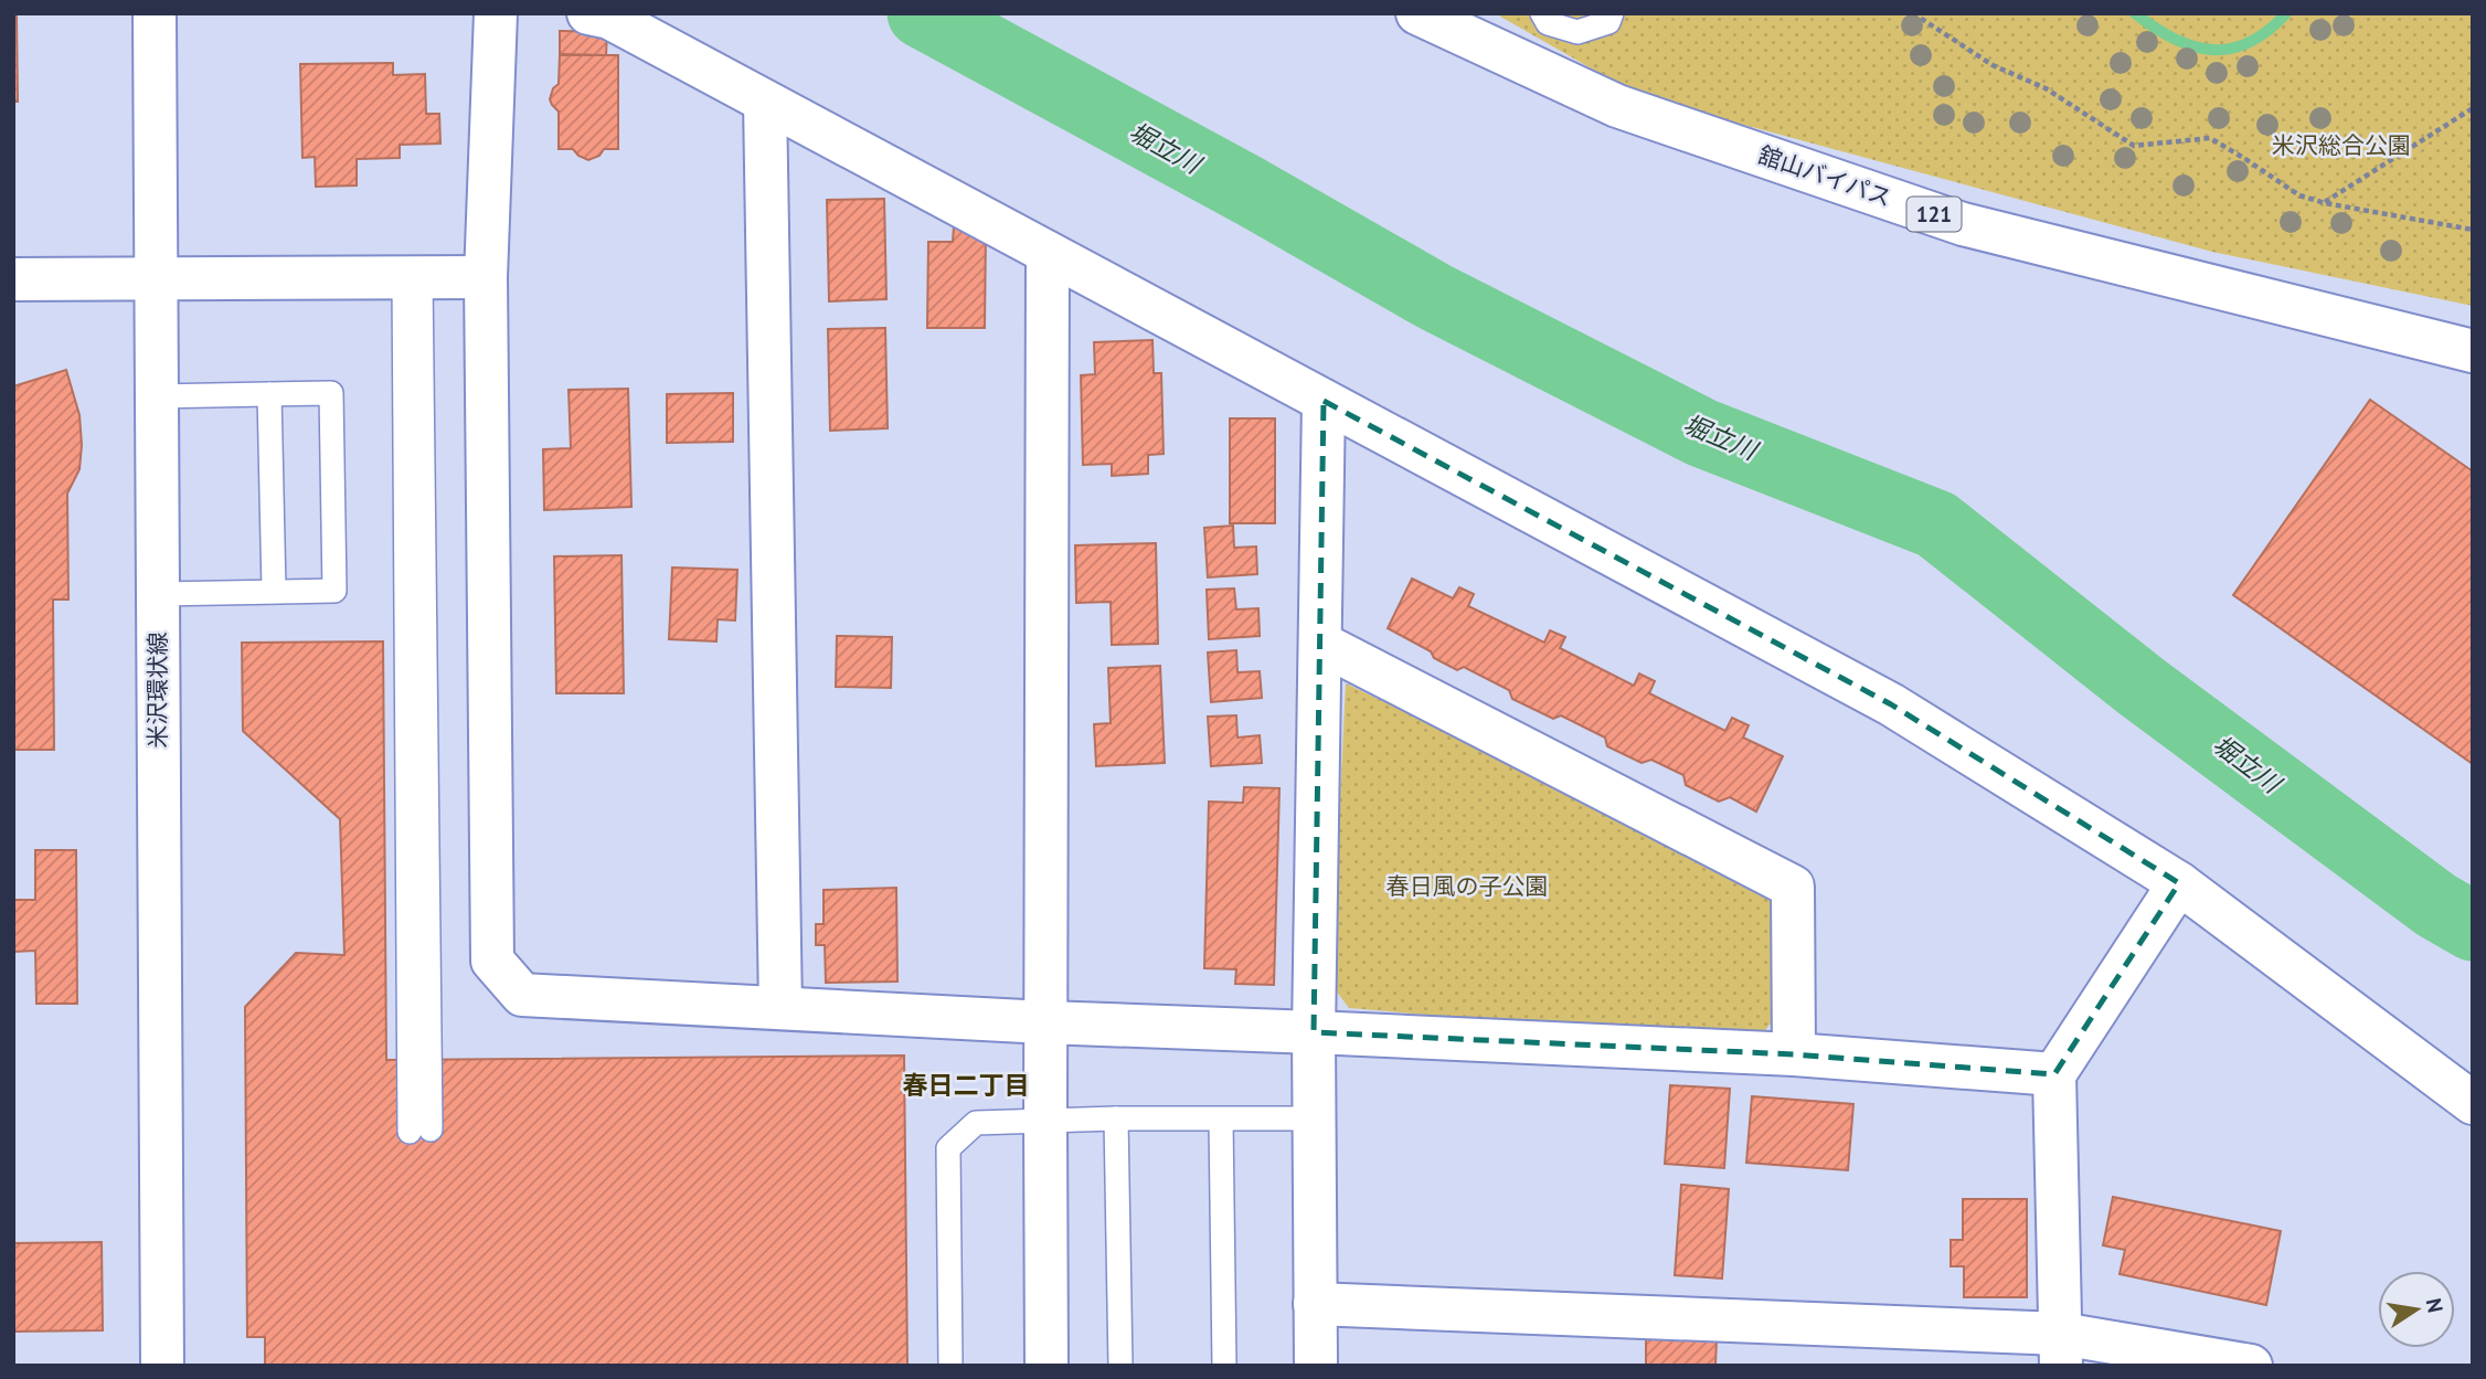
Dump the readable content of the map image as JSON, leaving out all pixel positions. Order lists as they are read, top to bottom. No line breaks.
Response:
{"streets":{"main road":["舘山バイパス","121","米沢環状線"]},"districts":["春日二丁目"],"water":["堀立川"],"parks":["米沢総合公園","春日風の子公園"],"north":"right"}
